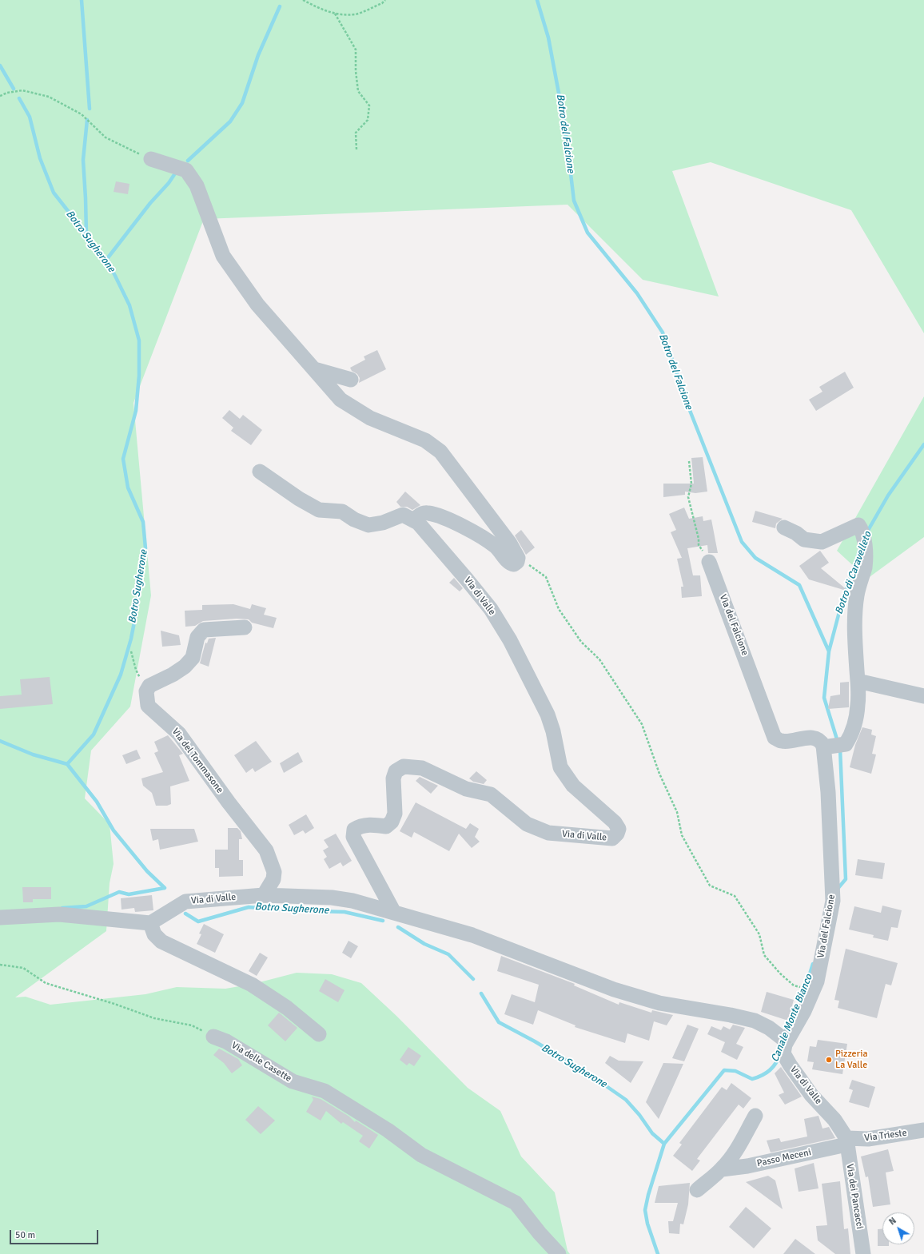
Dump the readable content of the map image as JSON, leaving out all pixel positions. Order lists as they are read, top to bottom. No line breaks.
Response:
{"streets":{"street":["Via di Valle","Via del Falcione","Via del Tommasone","Via delle Casette","Via Trieste","Passo Meceni","Via dei Pancacci"]},"crossings":[["Via di Valle","Via del Falcione"],["Via di Valle","Via del Tommasone"],["Via di Valle","Via Trieste"],["Via di Valle","Passo Meceni"],["Via di Valle","Via dei Pancacci"],["Via Trieste","Passo Meceni"],["Via Trieste","Via dei Pancacci"],["Passo Meceni","Via dei Pancacci"]],"water":["Botro del Falcione","Botro Sugherone","Botro di Caravelleto","Canale Monte Bianco"],"places":["Pizzeria La Valle"],"scale_bar":"50 m","north":"top left"}
